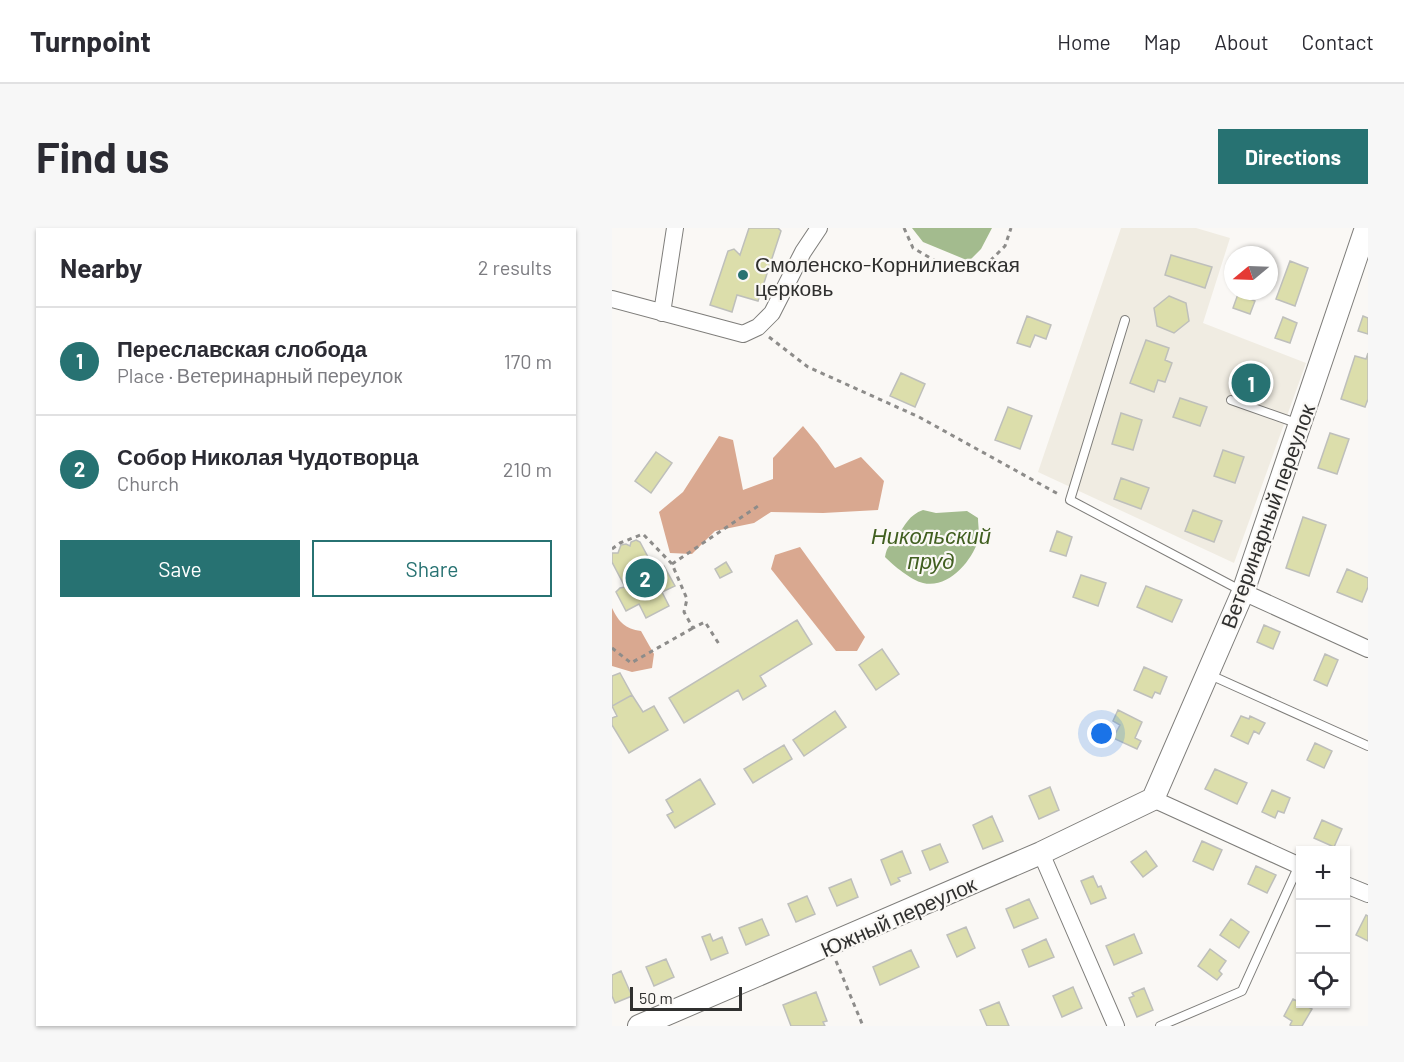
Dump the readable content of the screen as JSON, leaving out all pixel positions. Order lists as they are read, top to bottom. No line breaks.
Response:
{"streets":{"street":["Ветеринарный переулок","Южный переулок"]},"crossings":[["Ветеринарный переулок","Южный переулок"]],"water":["Никольский пруд"],"places":["Смоленско-Корнилиевская церковь"],"scale_bar":"50 m","north":"left","page":{"header":"Turnpoint","nav":["Home","Map","About","Contact"],"buttons":["Directions",["Save","Share"]],"title":"Find us","heading":["Nearby","2 results"],"list":[{"mark":"1","name":"Переславская слобода","note":"Place · Ветеринарный переулок","value":"170 m"},{"mark":"2","name":"Собор Николая Чудотворца","note":"Church","value":"210 m"}],"pins":["1","2"],"map_buttons":["+","−"],"scale":"50 m"}}
